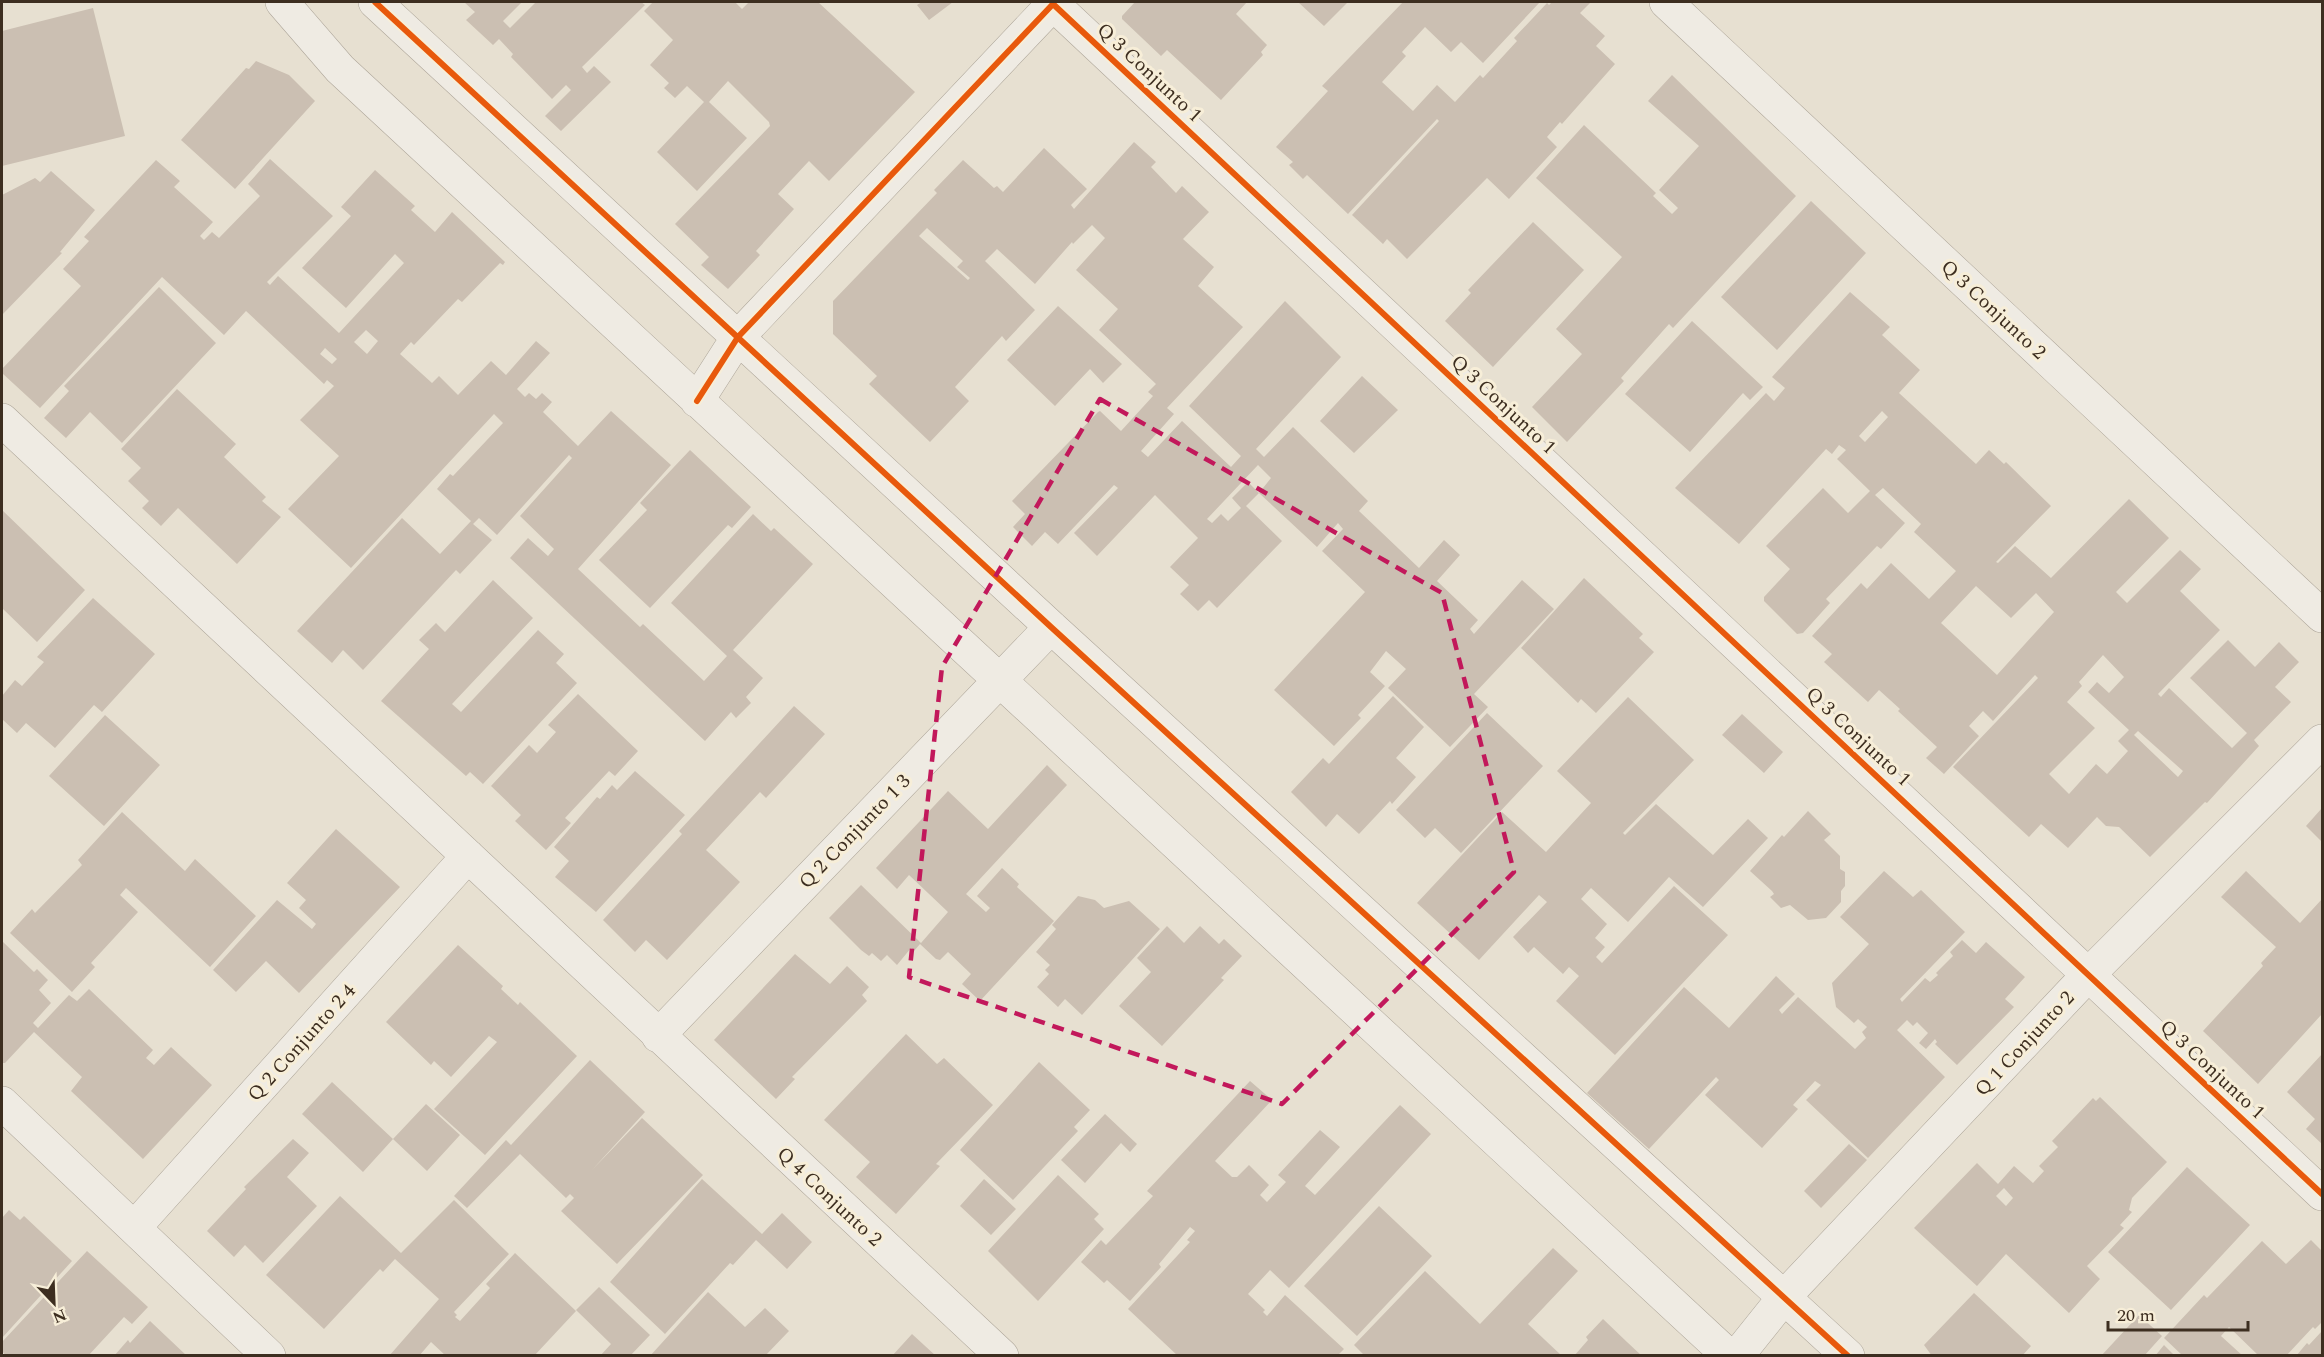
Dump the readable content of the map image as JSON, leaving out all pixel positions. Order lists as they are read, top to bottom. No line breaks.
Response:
{"streets":{"street":["Q 3 Conjunto 1","Q 3 Conjunto 2","Q 2 Conjunto 1 3","Q 2 Conjunto 2 4","Q 1 Conjunto 2","Q 4 Conjunto 2"]},"crossings":[["Q 3 Conjunto 1","Q 1 Conjunto 2"],["Q 2 Conjunto 1 3","Q 4 Conjunto 2"],["Q 2 Conjunto 2 4","Q 4 Conjunto 2"]],"scale_bar":"20 m","north":"bottom right"}
